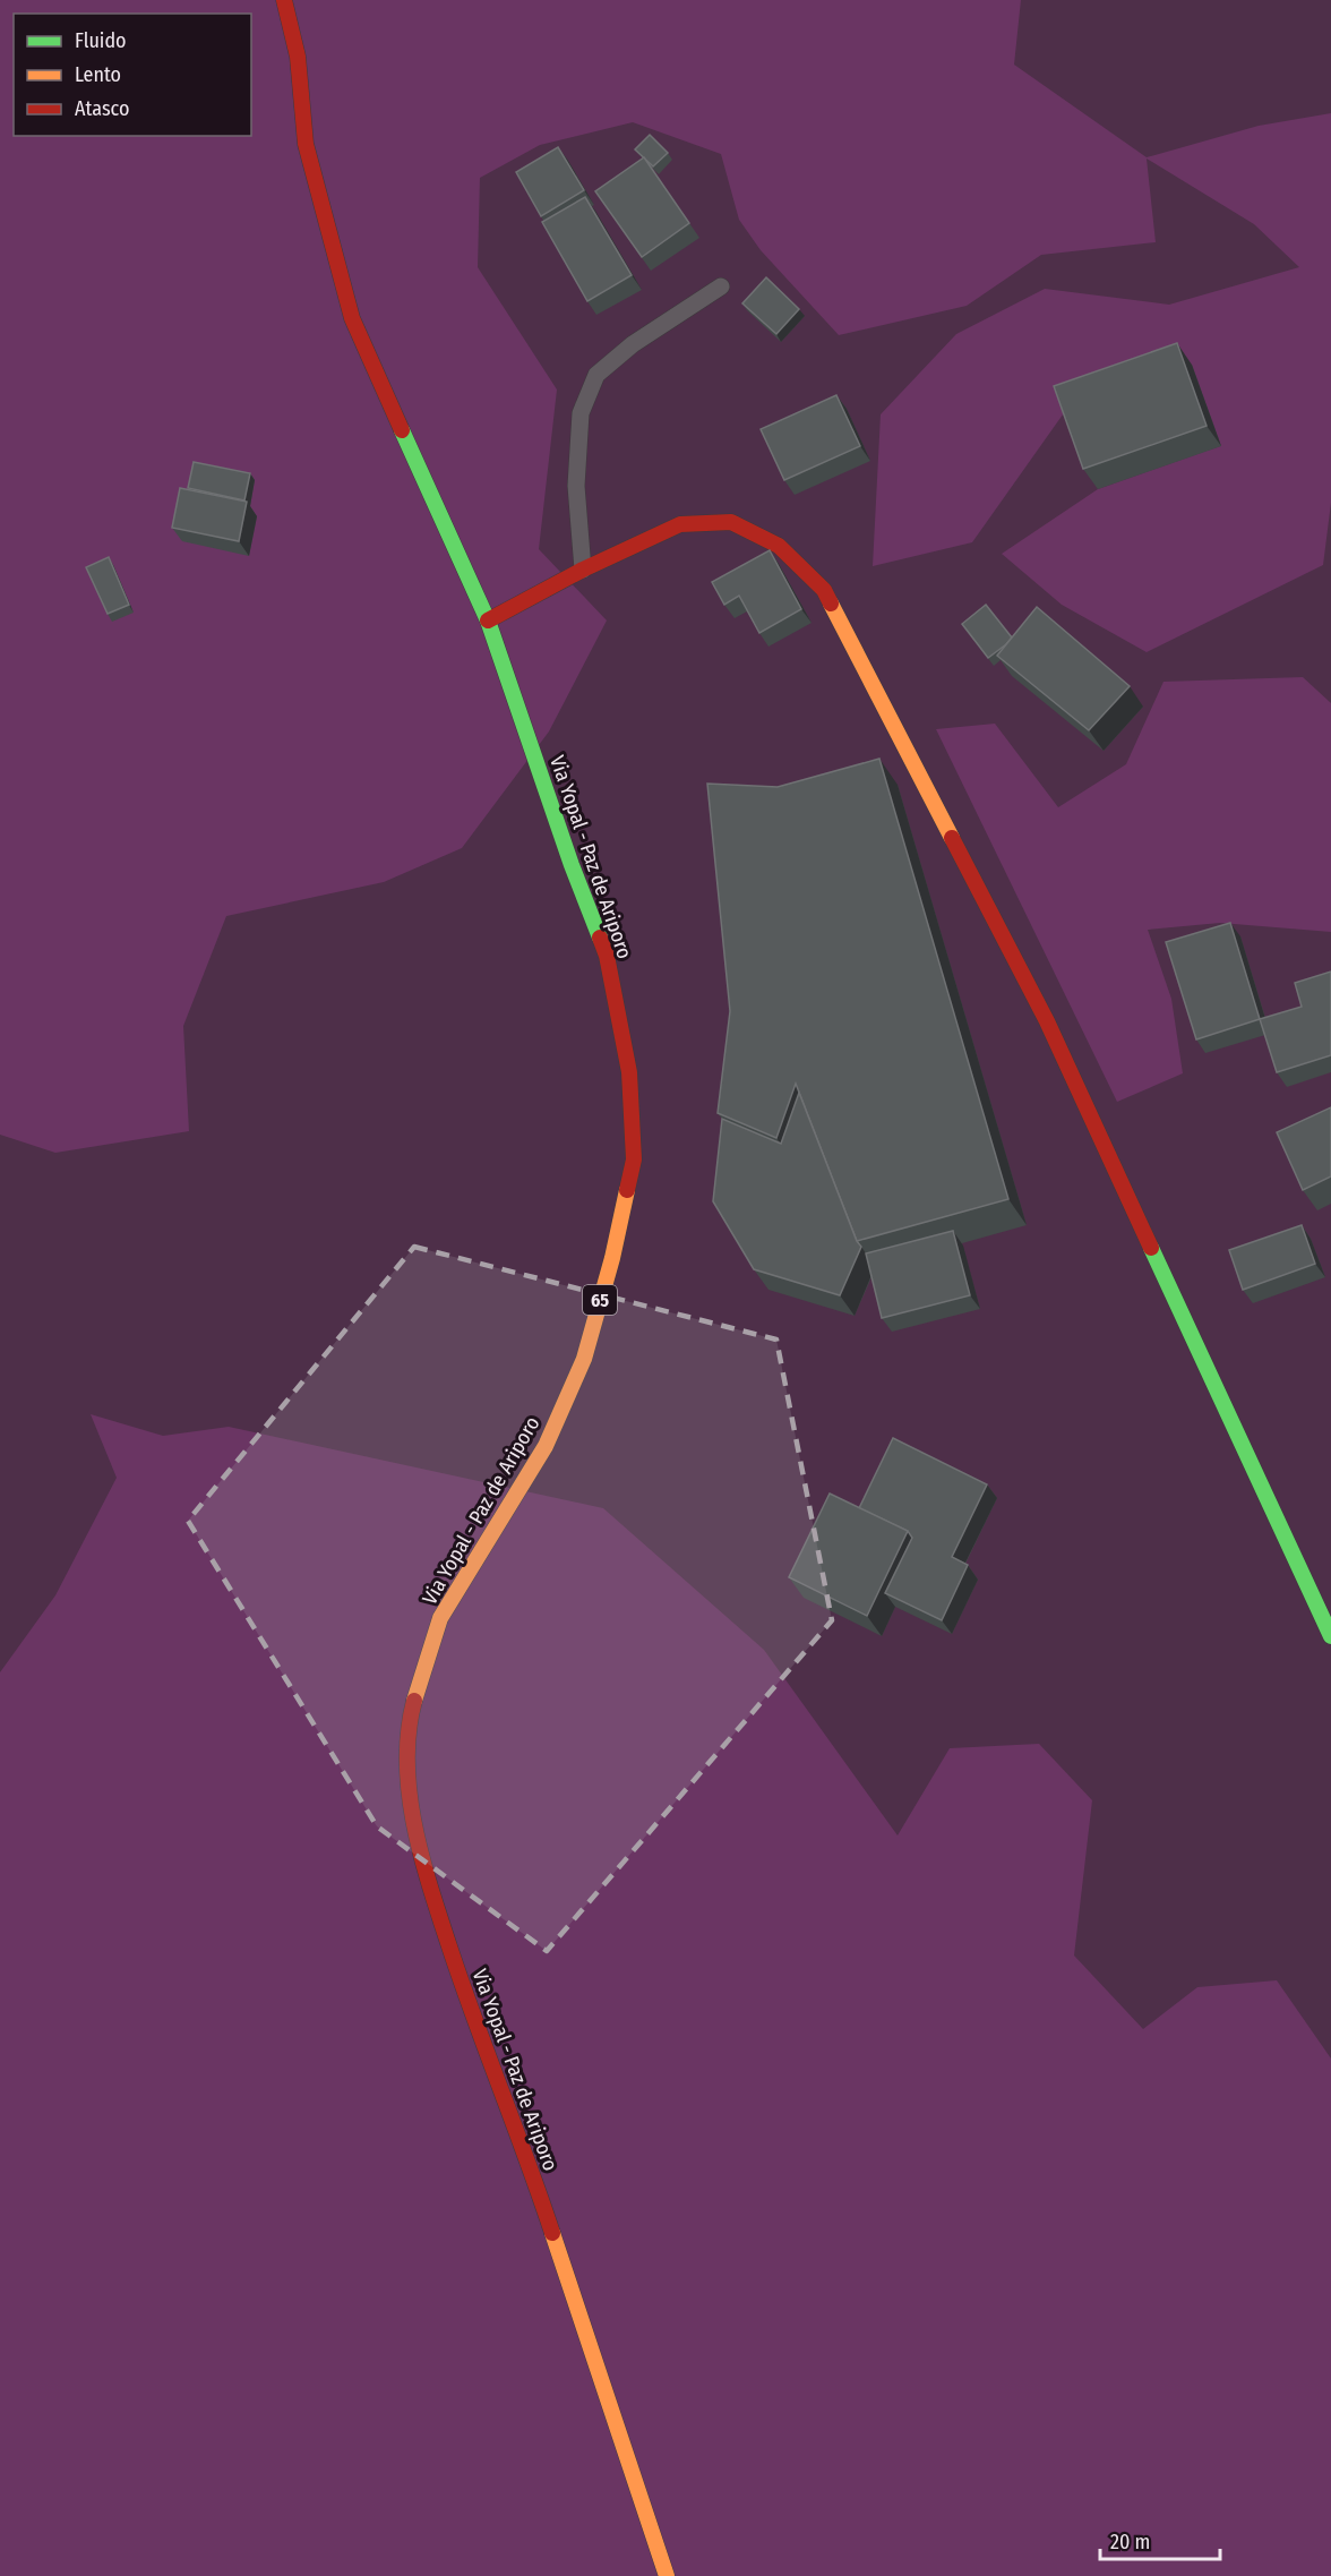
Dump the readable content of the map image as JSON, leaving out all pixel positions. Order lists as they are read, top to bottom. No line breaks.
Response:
{"streets":{"main road":["Via Yopal - Paz de Ariporo","65"]},"legend":["Fluido","Lento","Atasco"],"scale_bar":"20 m"}
